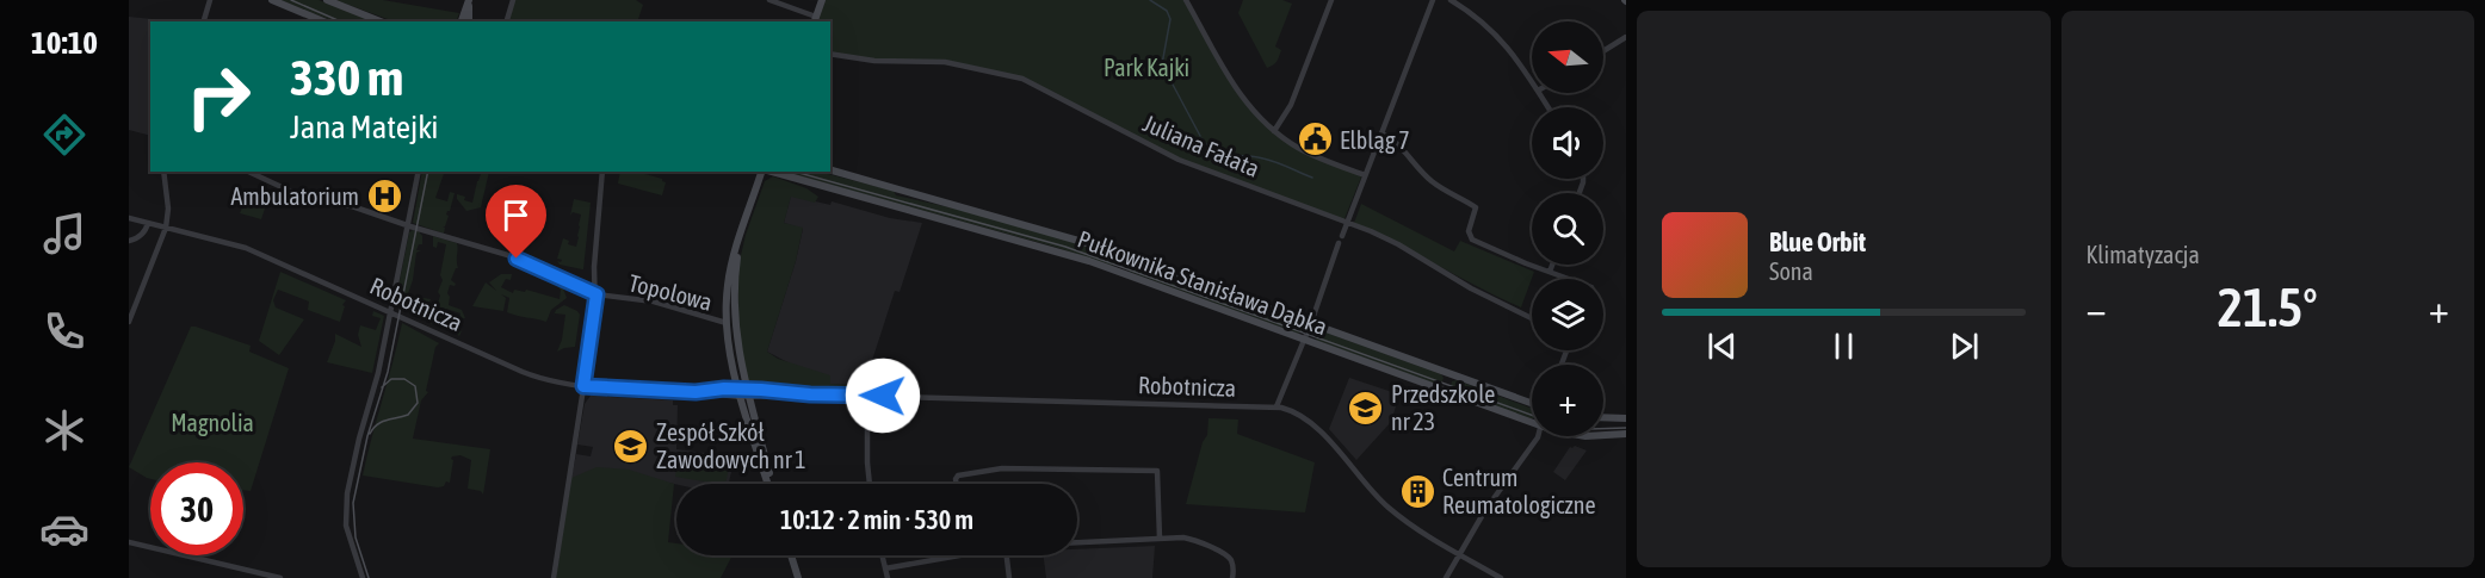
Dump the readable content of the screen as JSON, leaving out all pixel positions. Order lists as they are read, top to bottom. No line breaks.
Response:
{"streets":{"street":["Juliana Fałata","Pułkownika Stanisława Dąbka","Topolowa","Robotnicza"]},"parks":["Park Kajki","Magnolia"],"places":{"public building":["Elbląg 7"],"hospital":["Ambulatorium"],"school or university":["Przedszkole nr 23","Zespół Szkół Zawodowych nr 1"],"building":["Centrum Reumatologiczne"]},"north":"left","page":{"tabs":"10:10","tile":"Klimatyzacja","map_buttons":"+","turn":["330 m","Jana Matejki"],"song":["Blue Orbit","Sona"],"heat":["−","21.5°","+"],"limit":"30","trip":"10:12 · 2 min · 530 m"}}
